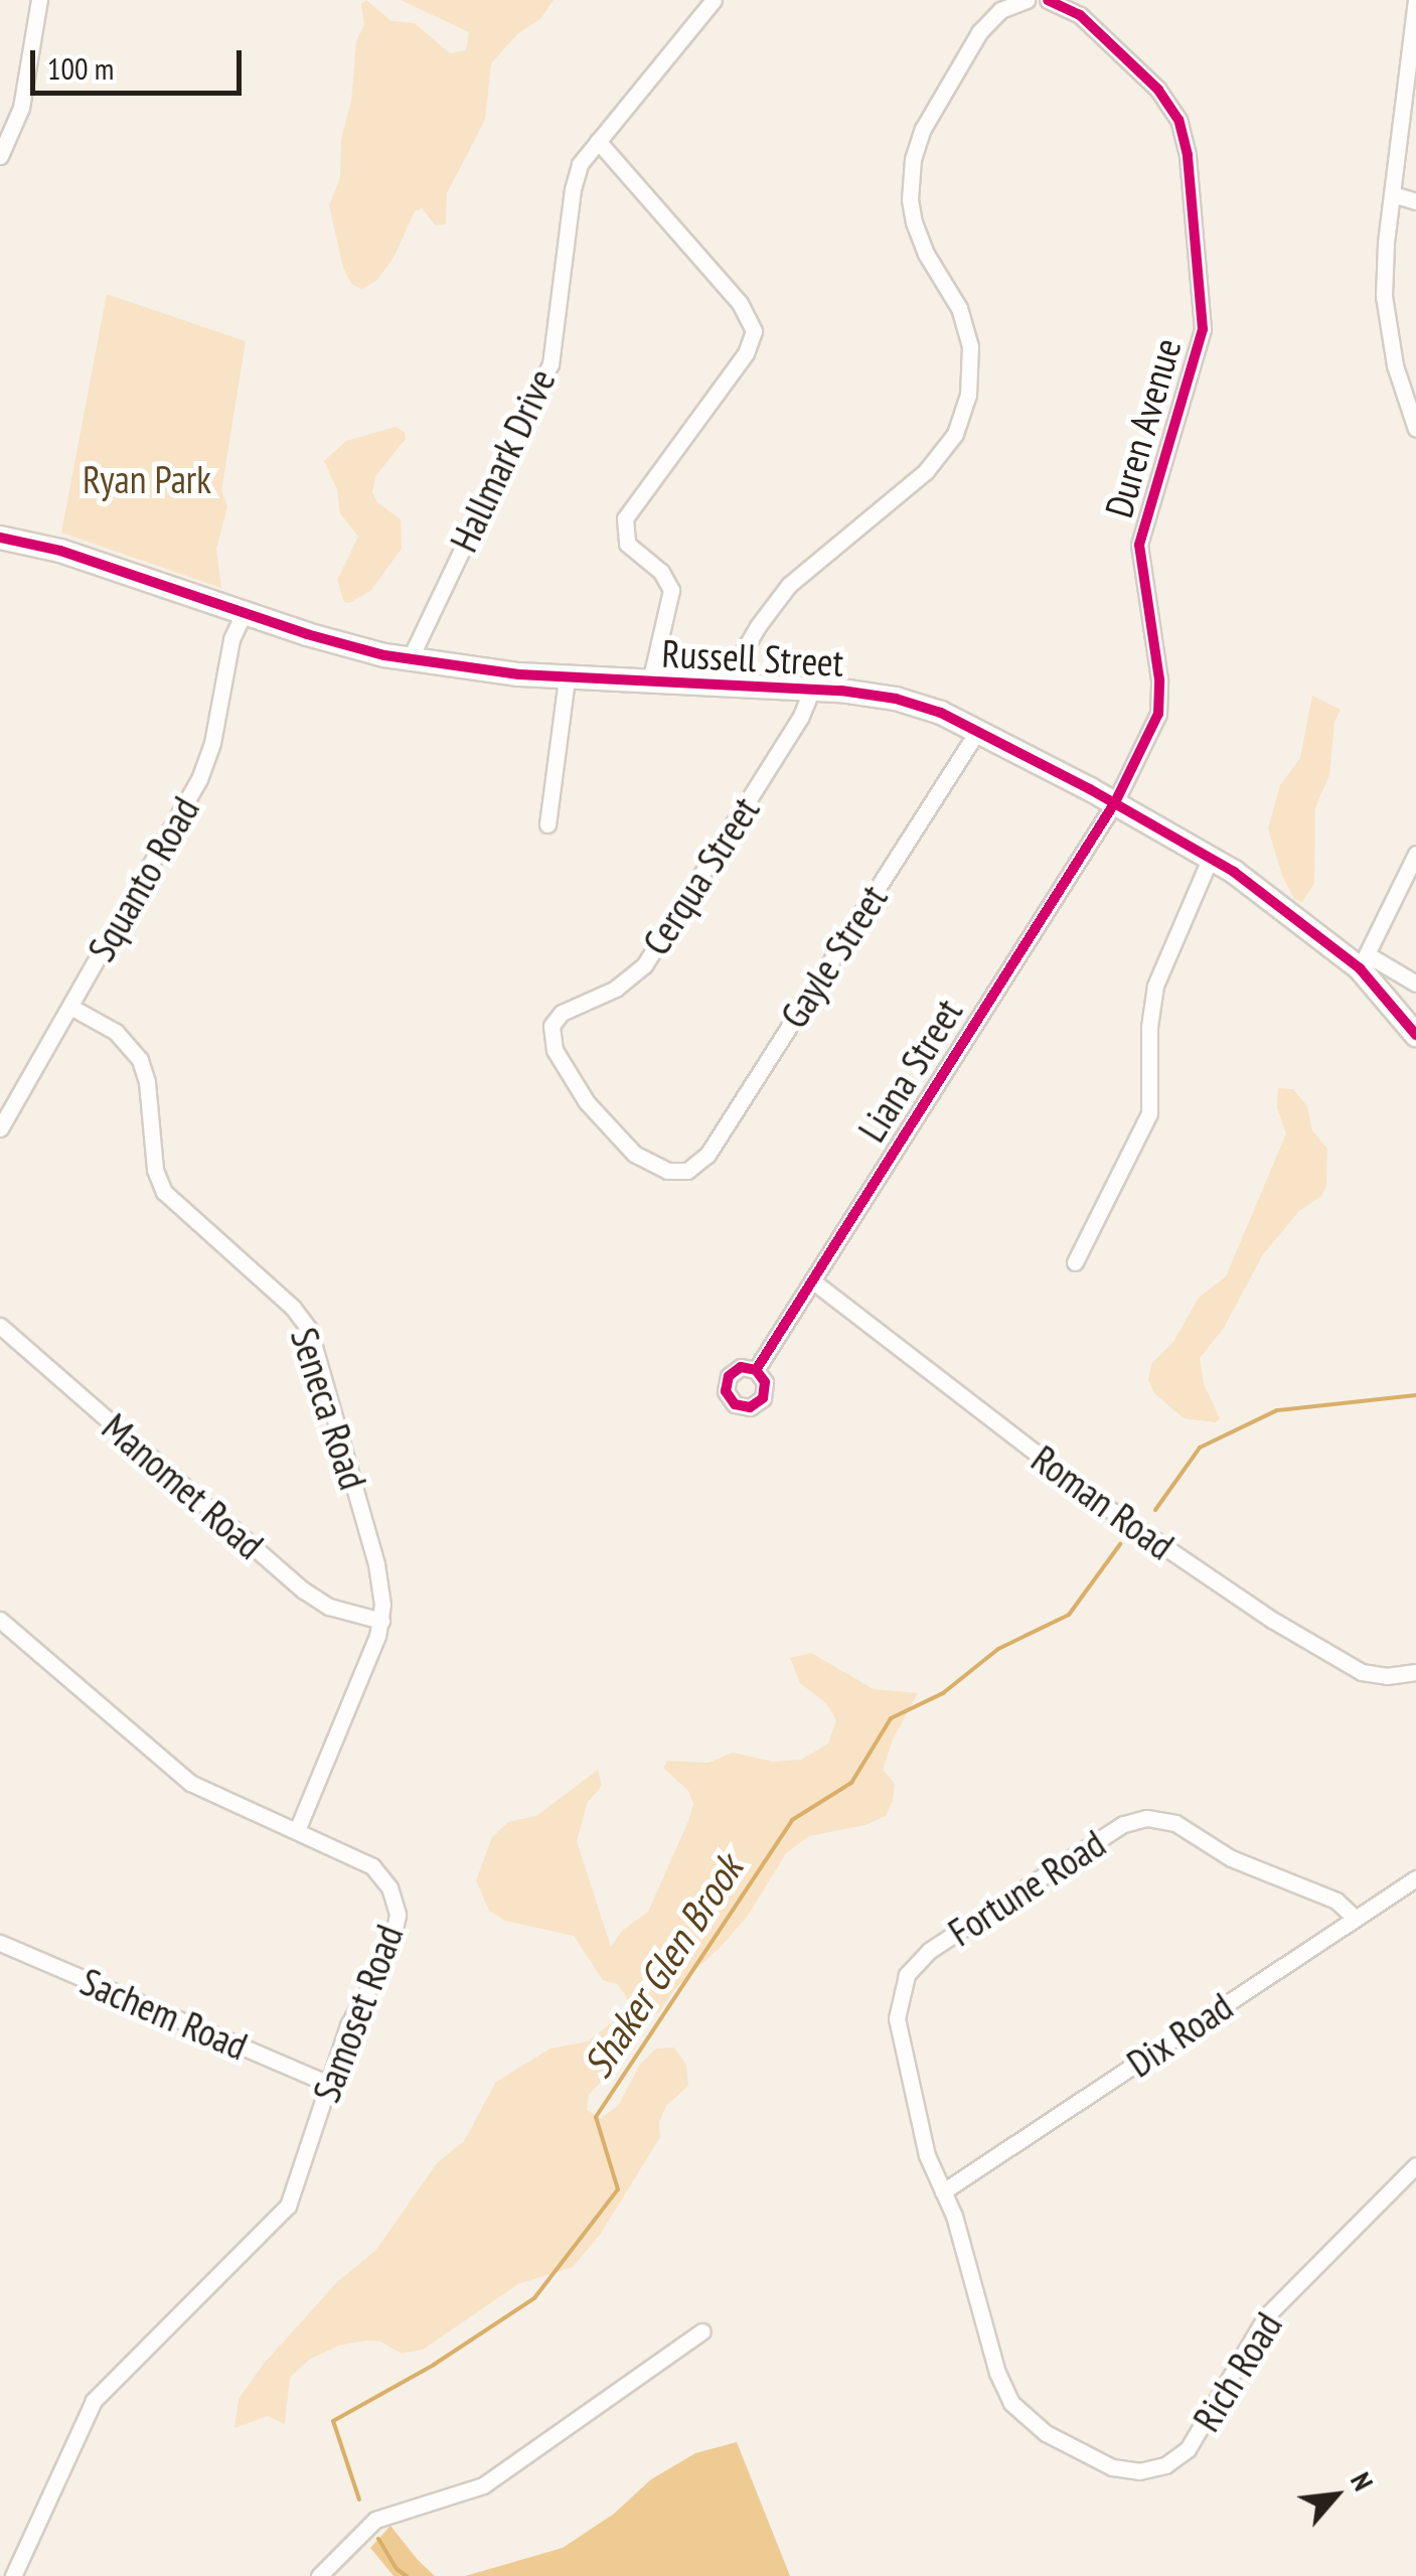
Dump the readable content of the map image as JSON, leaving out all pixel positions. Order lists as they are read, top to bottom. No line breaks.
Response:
{"streets":{"street":["Duren Avenue","Hallmark Drive","Russell Street","Cerqua Street","Squanto Road","Gayle Street","Liana Street","Seneca Road","Manomet Road","Roman Road","Fortune Road","Sachem Road","Samoset Road","Dix Road","Rich Road"]},"crossings":[["Duren Avenue","Russell Street"],["Duren Avenue","Liana Street"],["Hallmark Drive","Russell Street"],["Russell Street","Cerqua Street"],["Russell Street","Squanto Road"],["Russell Street","Gayle Street"],["Russell Street","Liana Street"],["Cerqua Street","Gayle Street"],["Squanto Road","Seneca Road"],["Liana Street","Roman Road"],["Seneca Road","Manomet Road"],["Seneca Road","Samoset Road"],["Fortune Road","Dix Road"],["Fortune Road","Rich Road"],["Sachem Road","Samoset Road"],["Dix Road","Rich Road"]],"water":["Shaker Glen Brook"],"parks":["Ryan Park"],"scale_bar":"100 m","north":"top right"}
